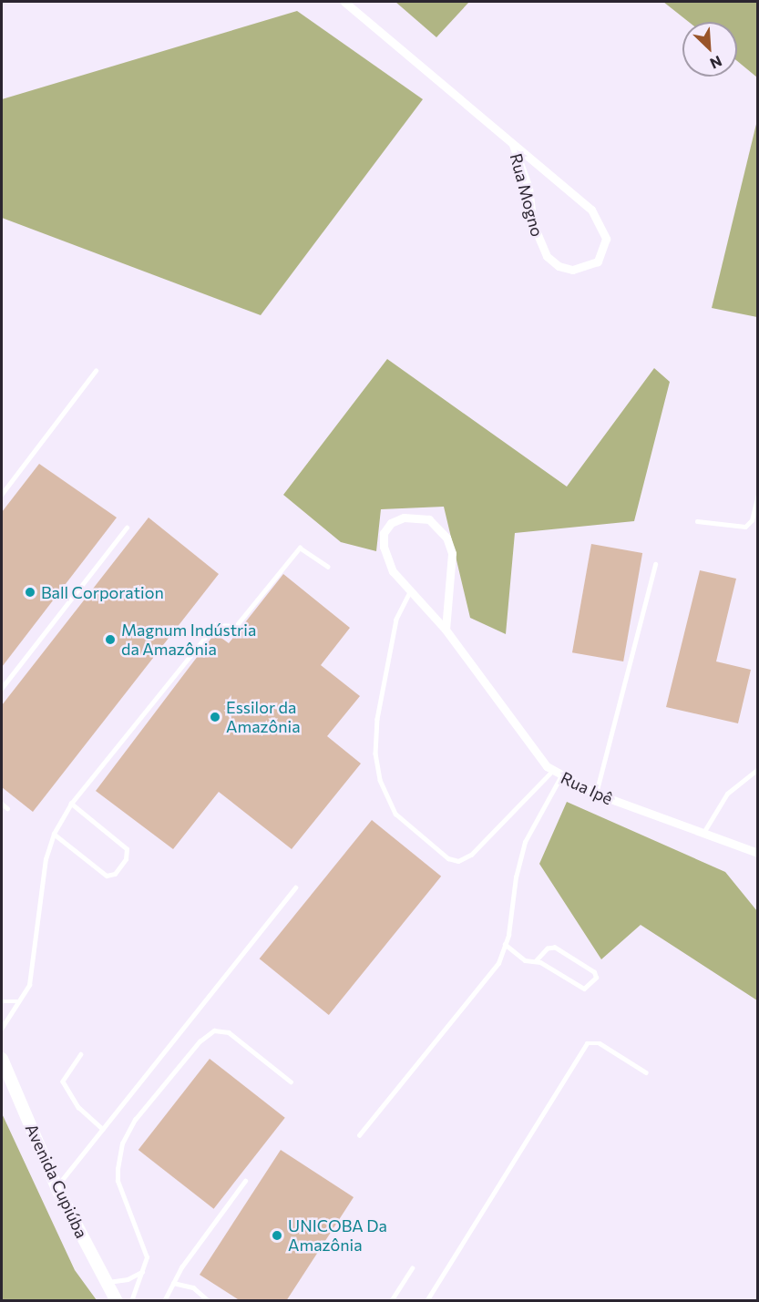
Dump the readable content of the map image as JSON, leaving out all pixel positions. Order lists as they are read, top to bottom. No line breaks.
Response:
{"streets":{"street":["Rua Mogno","Rua Ipê","Avenida Cupiúba"]},"places":["Ball Corporation","Magnum Indústria da Amazônia","Essilor da Amazônia","UNICOBA Da Amazônia"],"north":"bottom right"}
